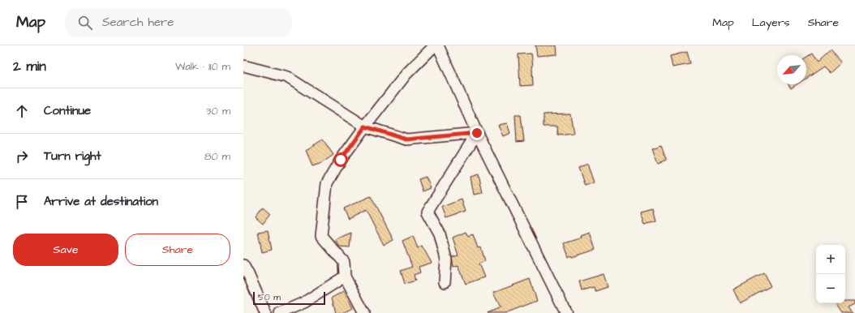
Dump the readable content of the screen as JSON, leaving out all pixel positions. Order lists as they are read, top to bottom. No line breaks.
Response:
{"scale_bar":"50 m","north":"bottom left","page":{"header":"Map","search":"Search here","nav":["Map","Layers","Share"],"heading":["2 min","Walk · 110 m"],"list":[["Continue","30 m"],["Turn right","80 m"],"Arrive at destination"],"buttons":["Save","Share"],"map_buttons":["+","−"],"scale":"50 m"}}
